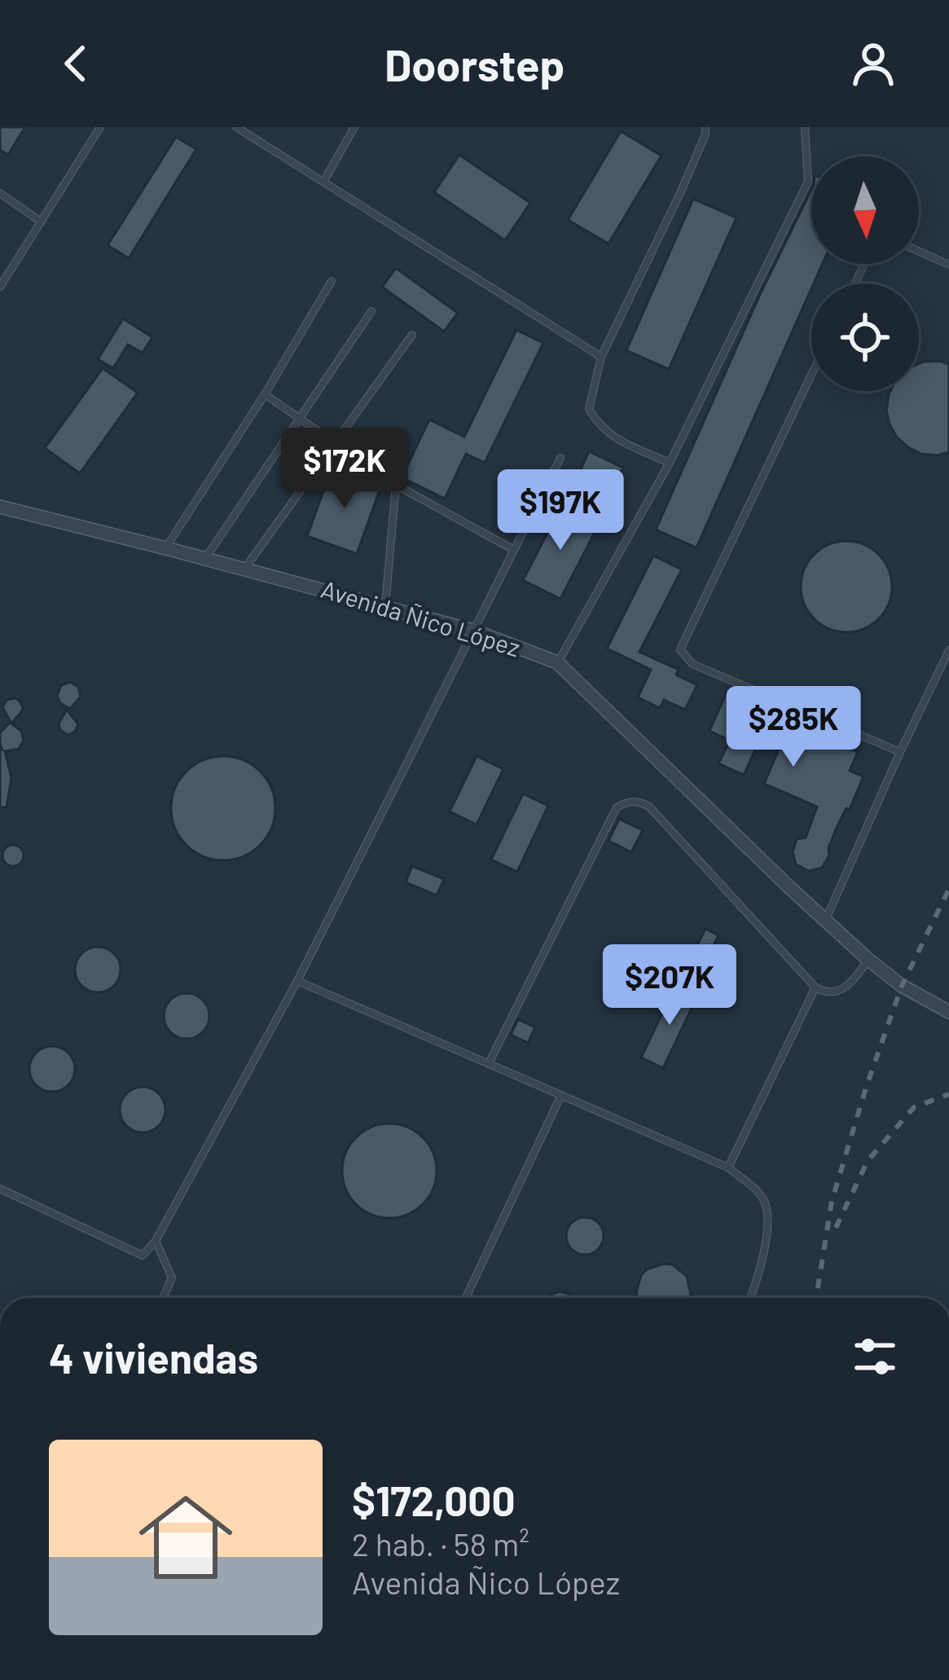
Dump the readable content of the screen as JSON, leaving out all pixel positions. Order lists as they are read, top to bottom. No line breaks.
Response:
{"streets":{"street":["Avenida Ñico López"]},"north":"bottom","page":{"header":"Doorstep","price":["$172K","$197K","$285K","$207K"],"heading":"4 viviendas","list":[{"name":"$172,000","note":"2 hab. · 58 m² · Avenida Ñico López"}]}}
